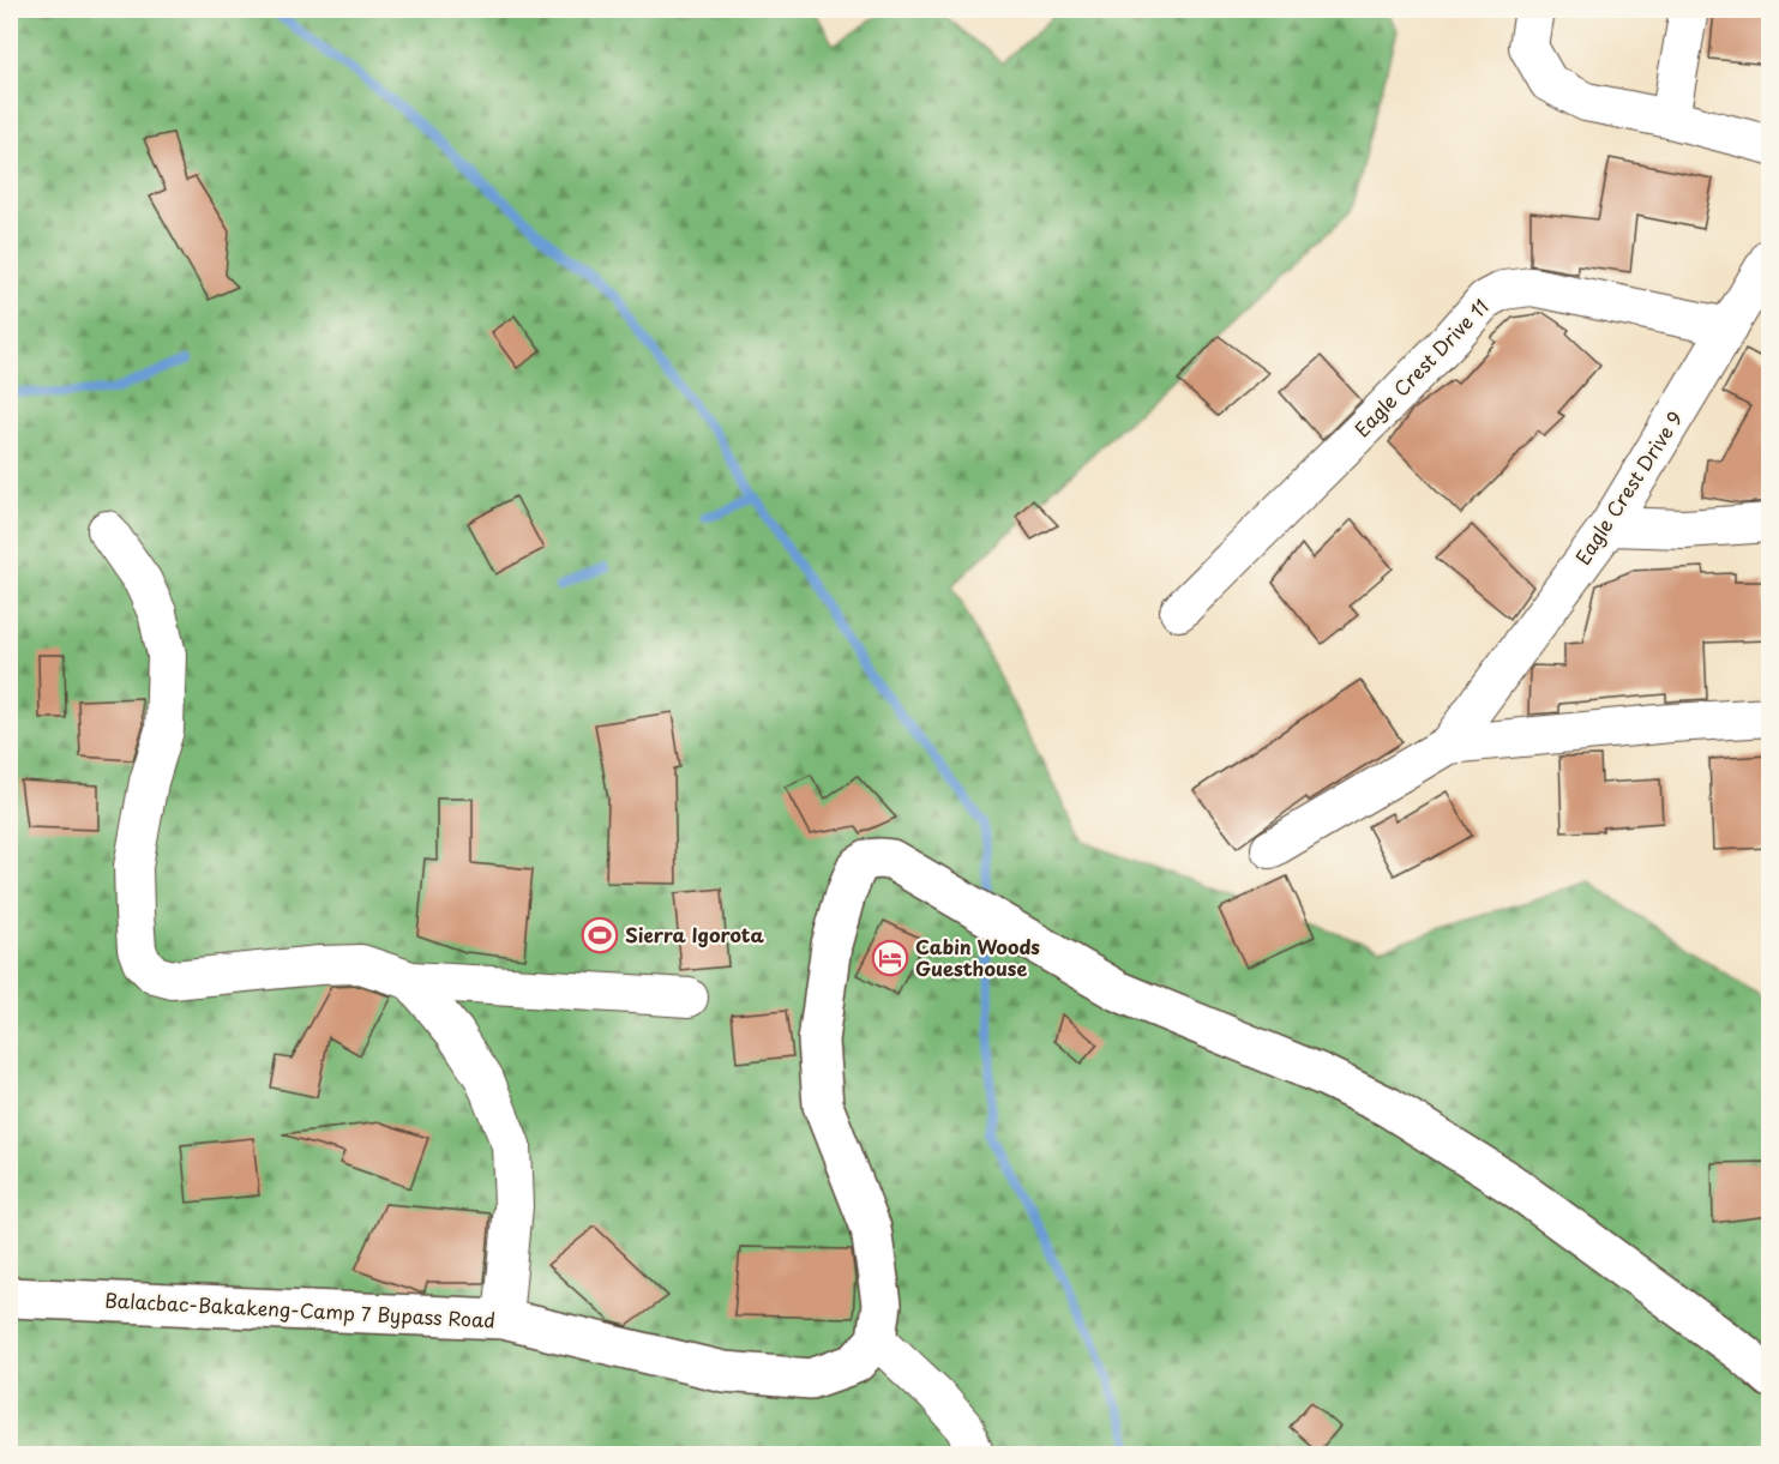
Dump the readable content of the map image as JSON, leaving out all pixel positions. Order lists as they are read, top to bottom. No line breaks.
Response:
{"streets":{"main road":["Balacbac-Bakakeng-Camp 7 Bypass Road"],"street":["Eagle Crest Drive 11","Eagle Crest Drive 9"]},"crossings":[["Eagle Crest Drive 11","Eagle Crest Drive 9"]],"places":{"sports":["Sierra Igorota"],"hotel":["Cabin Woods Guesthouse"]}}
